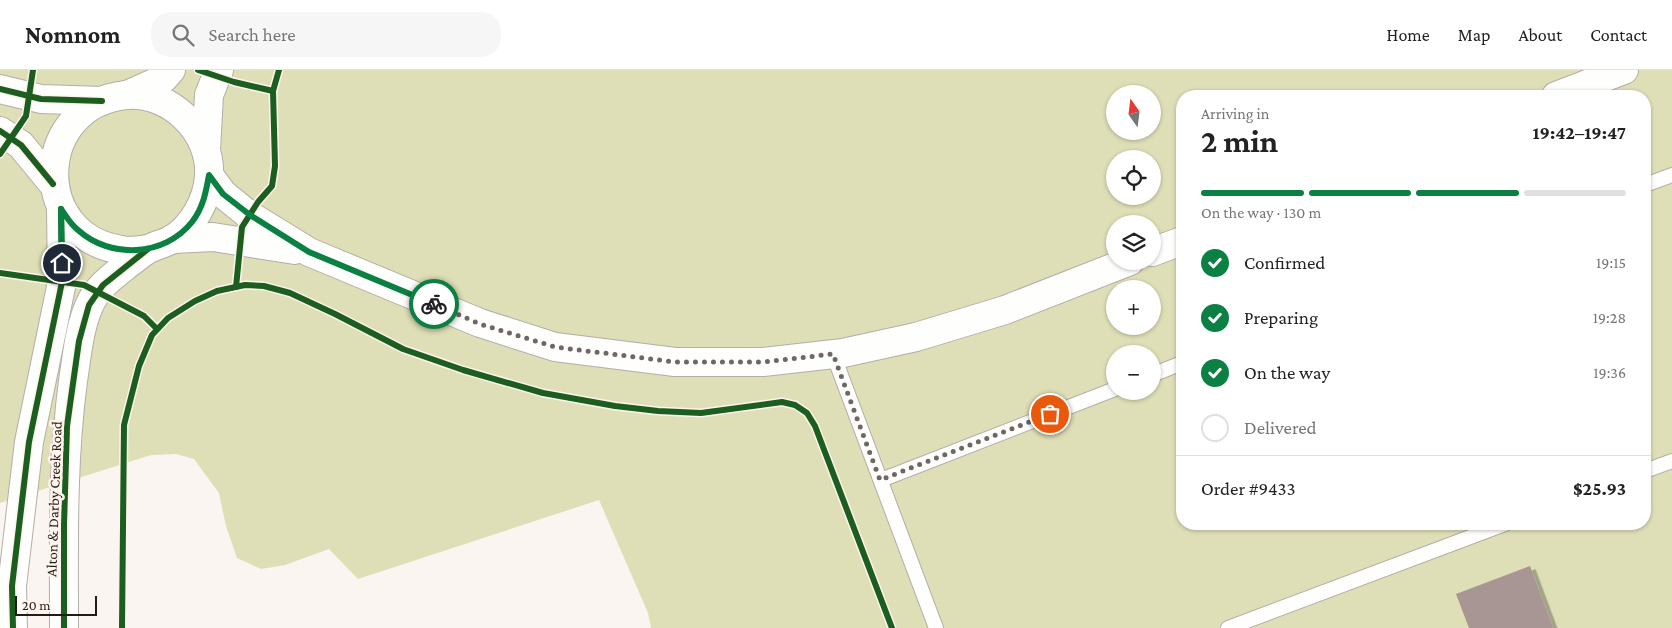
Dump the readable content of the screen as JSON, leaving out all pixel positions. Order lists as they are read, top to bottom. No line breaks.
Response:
{"streets":{"main road":["Alton & Darby Creek Road"]},"scale_bar":"20 m","north":"top","page":{"header":"Nomnom","search":"Search here","nav":["Home","Map","About","Contact"],"map_buttons":["+","−"],"heading":["2 min","Arriving in","19:42–19:47"],"panel":["Order #9433","$25.93"],"bar":"On the way · 130 m","list":[["Confirmed","19:15"],["Preparing","19:28"],["On the way","19:36"],"Delivered"],"scale":"20 m"}}
